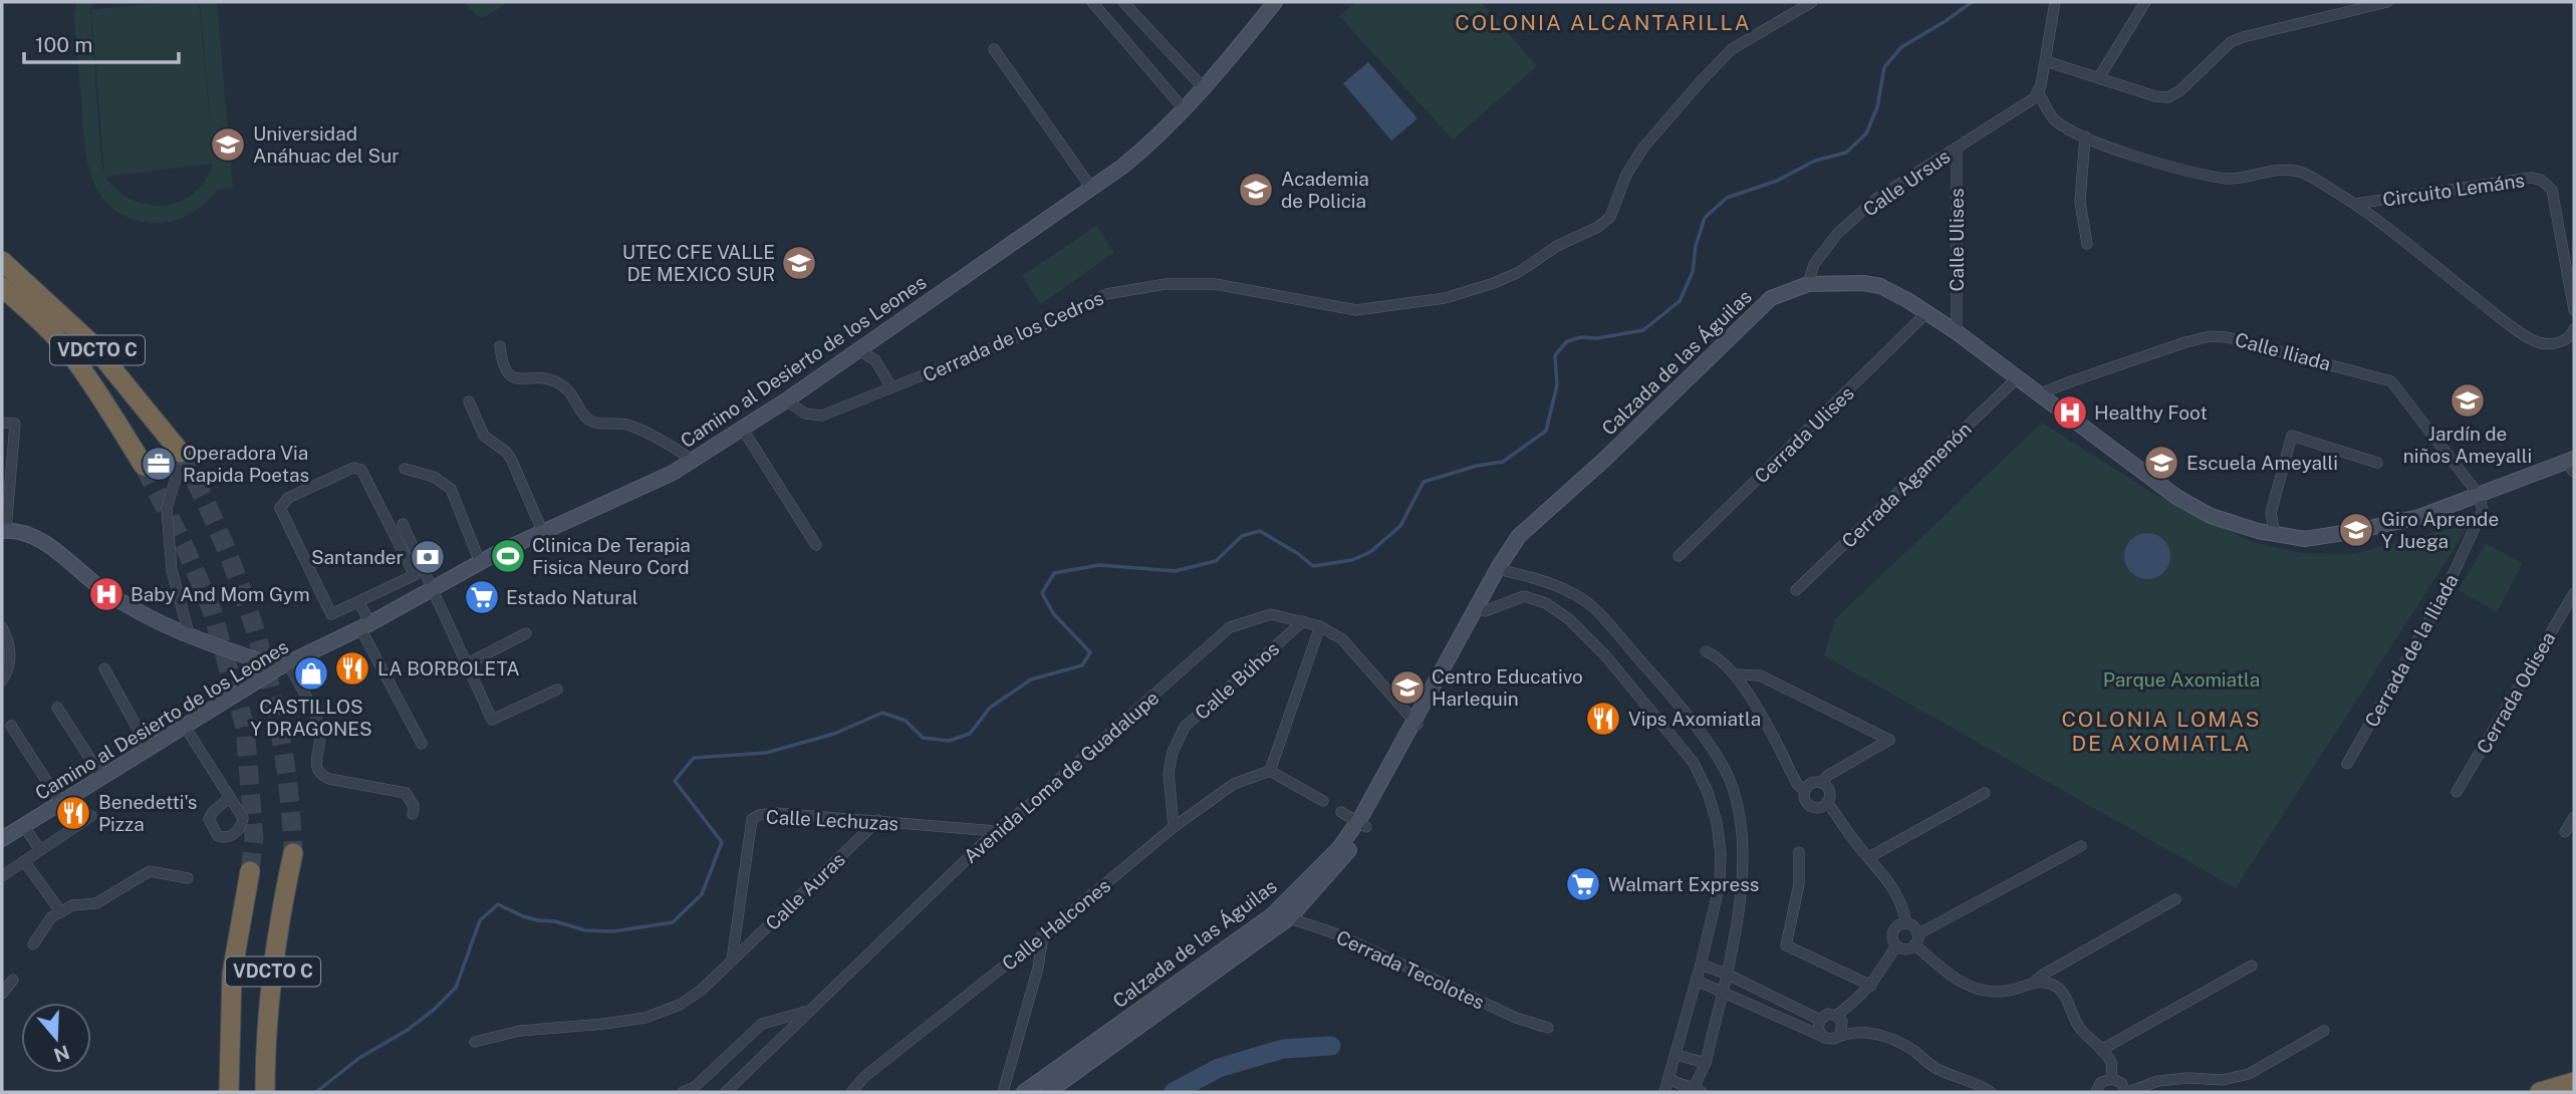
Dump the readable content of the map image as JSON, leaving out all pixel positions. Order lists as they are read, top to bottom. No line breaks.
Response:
{"streets":{"highway":["VDCTO C"],"main road":["Camino al Desierto de los Leones","Calzada de las Águilas"],"street":["Calle Ursus","Circuito Lemáns","Calle Ulises","Cerrada de los Cedros","Calle Iliada","Cerrada Ulises","Cerrada Agamenón","Cerrada de la Iliada","Calle Búhos","Cerrada Odisea","Avenida Loma de Guadalupe","Calle Lechuzas","Calle Auras","Calle Halcones","Cerrada Tecolotes"]},"crossings":[["Calle Ursus","Circuito Lemáns"],["Calle Ursus","Calle Ulises"],["Calle Ursus","Calzada de las Águilas"],["Calle Ulises","Calzada de las Águilas"],["Cerrada de los Cedros","Camino al Desierto de los Leones"],["Calle Iliada","Calzada de las Águilas"],["Calle Iliada","Cerrada de la Iliada"],["Calzada de las Águilas","Cerrada Ulises"],["Calzada de las Águilas","Cerrada Agamenón"],["Calzada de las Águilas","Cerrada de la Iliada"],["Calzada de las Águilas","Avenida Loma de Guadalupe"],["Calzada de las Águilas","Cerrada Tecolotes"],["Calle Búhos","Avenida Loma de Guadalupe"],["Calle Búhos","Calle Halcones"],["Avenida Loma de Guadalupe","Calle Lechuzas"],["Calle Lechuzas","Calle Auras"]],"districts":["COLONIA ALCANTARILLA","COLONIA LOMAS DE AXOMIATLA"],"parks":["Parque Axomiatla"],"places":{"school or university":["Universidad Anáhuac del Sur","Academia de Policia","UTEC CFE VALLE DE MEXICO SUR","Jardín de niños Ameyalli","Escuela Ameyalli","Giro Aprende Y Juega","Centro Educativo Harlequin"],"hospital":["Healthy Foot","Baby And Mom Gym"],"office":["Operadora Via Rapida Poetas"],"sports":["Clinica De Terapia Fisica Neuro Cord"],"bank":["Santander"],"supermarket":["Estado Natural","Walmart Express"],"restaurant":["LA BORBOLETA","Vips Axomiatla","Benedetti's Pizza"],"shop":["CASTILLOS Y DRAGONES"]},"scale_bar":"100 m","north":"bottom"}
